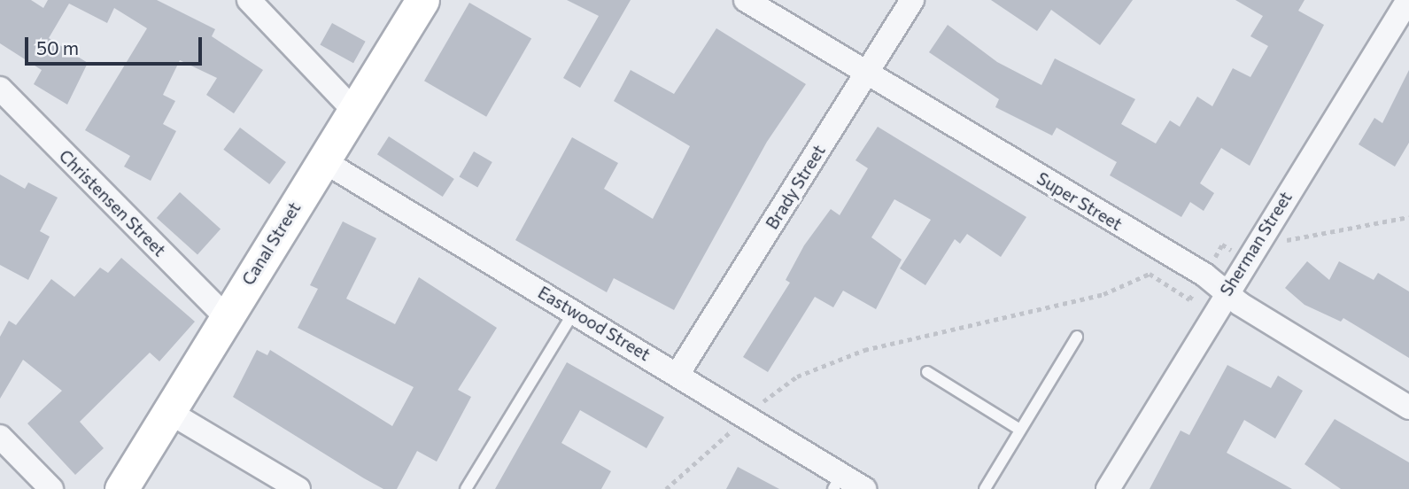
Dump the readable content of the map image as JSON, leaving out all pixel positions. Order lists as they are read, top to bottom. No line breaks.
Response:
{"streets":{"street":["Brady Street","Super Street","Christensen Street","Canal Street","Sherman Street","Eastwood Street"]},"crossings":[["Brady Street","Super Street"],["Brady Street","Eastwood Street"],["Super Street","Sherman Street"],["Christensen Street","Canal Street"],["Canal Street","Eastwood Street"]],"scale_bar":"50 m"}
